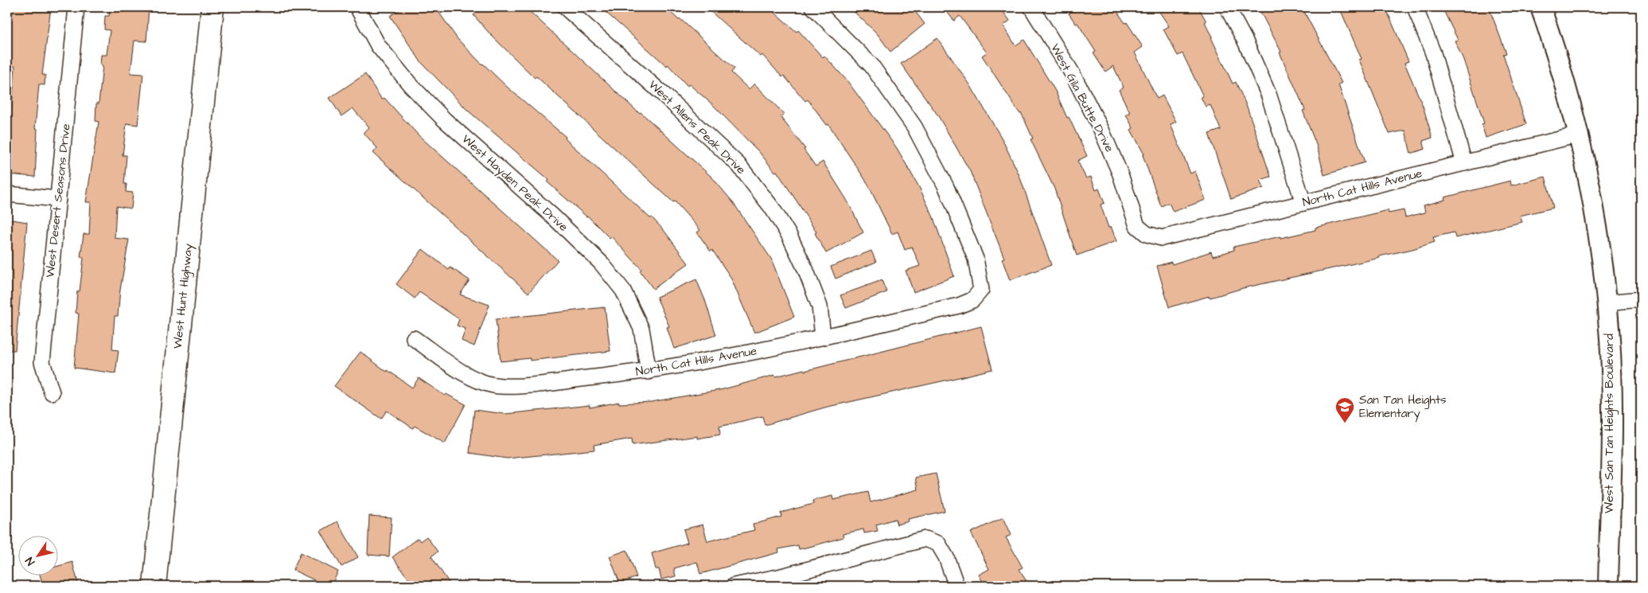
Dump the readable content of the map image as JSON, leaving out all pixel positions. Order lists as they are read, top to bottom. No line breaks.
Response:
{"streets":{"main road":["West Hunt Highway"],"street":["West Gila Butte Drive","West Allens Peak Drive","West Hayden Peak Drive","North Cat Hills Avenue","West Desert Seasons Drive","West San Tan Heights Boulevard"]},"crossings":[["West Gila Butte Drive","North Cat Hills Avenue"],["West Allens Peak Drive","North Cat Hills Avenue"],["West Hayden Peak Drive","North Cat Hills Avenue"],["North Cat Hills Avenue","West San Tan Heights Boulevard"]],"places":{"school or university":["San Tan Heights Elementary"]},"north":"bottom left"}
